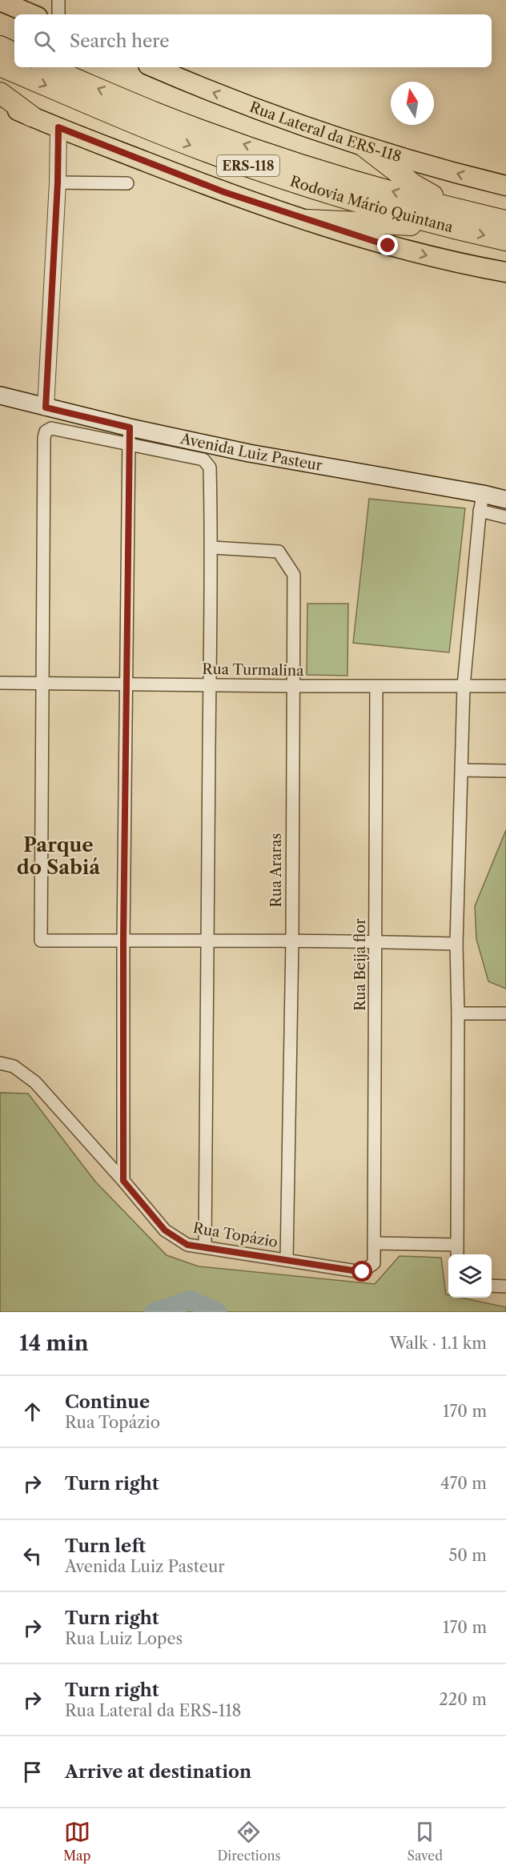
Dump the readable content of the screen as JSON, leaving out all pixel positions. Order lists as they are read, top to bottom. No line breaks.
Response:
{"streets":{"highway":["ERS-118","Rodovia Mário Quintana"],"main road":["Rua Lateral da ERS-118","Avenida Luiz Pasteur"],"street":["Rua Turmalina","Rua Araras","Rua Beija flor","Rua Topázio"]},"crossings":[["Rua Turmalina","Rua Araras"],["Rua Turmalina","Rua Beija flor"],["Rua Araras","Rua Topázio"],["Rua Beija flor","Rua Topázio"]],"districts":["Parque do Sabiá"],"north":"top","page":{"search":"Search here","heading":["14 min","Walk · 1.1 km"],"list":[["Continue","Rua Topázio","170 m"],["Turn right","470 m"],["Turn left","Avenida Luiz Pasteur","50 m"],["Turn right","Rua Luiz Lopes","170 m"],["Turn right","Rua Lateral da ERS-118","220 m"],"Arrive at destination"],"nav":["Map","Directions","Saved"]}}
